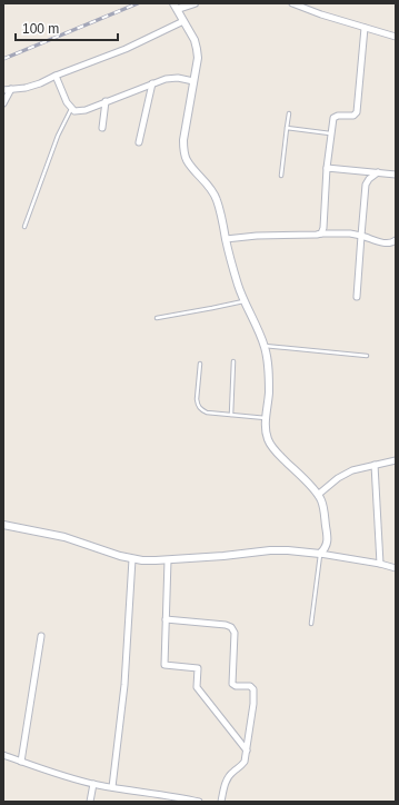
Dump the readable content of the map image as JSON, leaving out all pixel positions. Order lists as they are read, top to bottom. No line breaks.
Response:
{"scale_bar":"100 m"}
